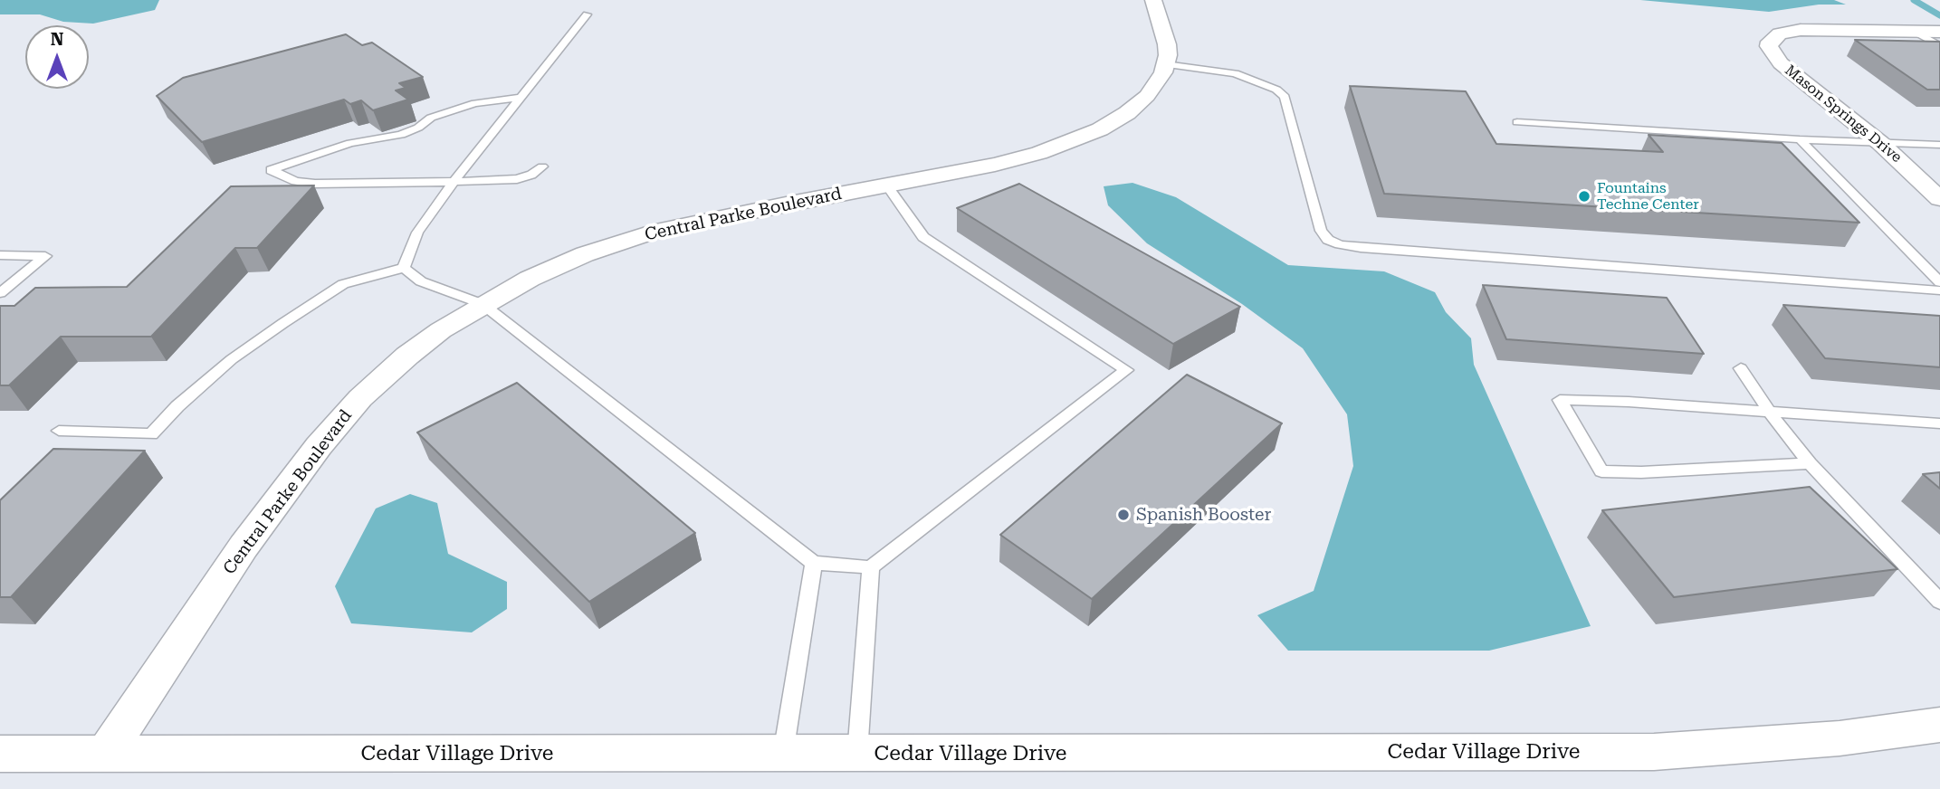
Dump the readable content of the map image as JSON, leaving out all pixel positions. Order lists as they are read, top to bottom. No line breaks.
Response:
{"streets":{"street":["Mason Springs Drive","Central Parke Boulevard","Cedar Village Drive"]},"crossings":[["Central Parke Boulevard","Cedar Village Drive"]],"places":["Fountains Techne Center","Spanish Booster"],"north":"top"}
